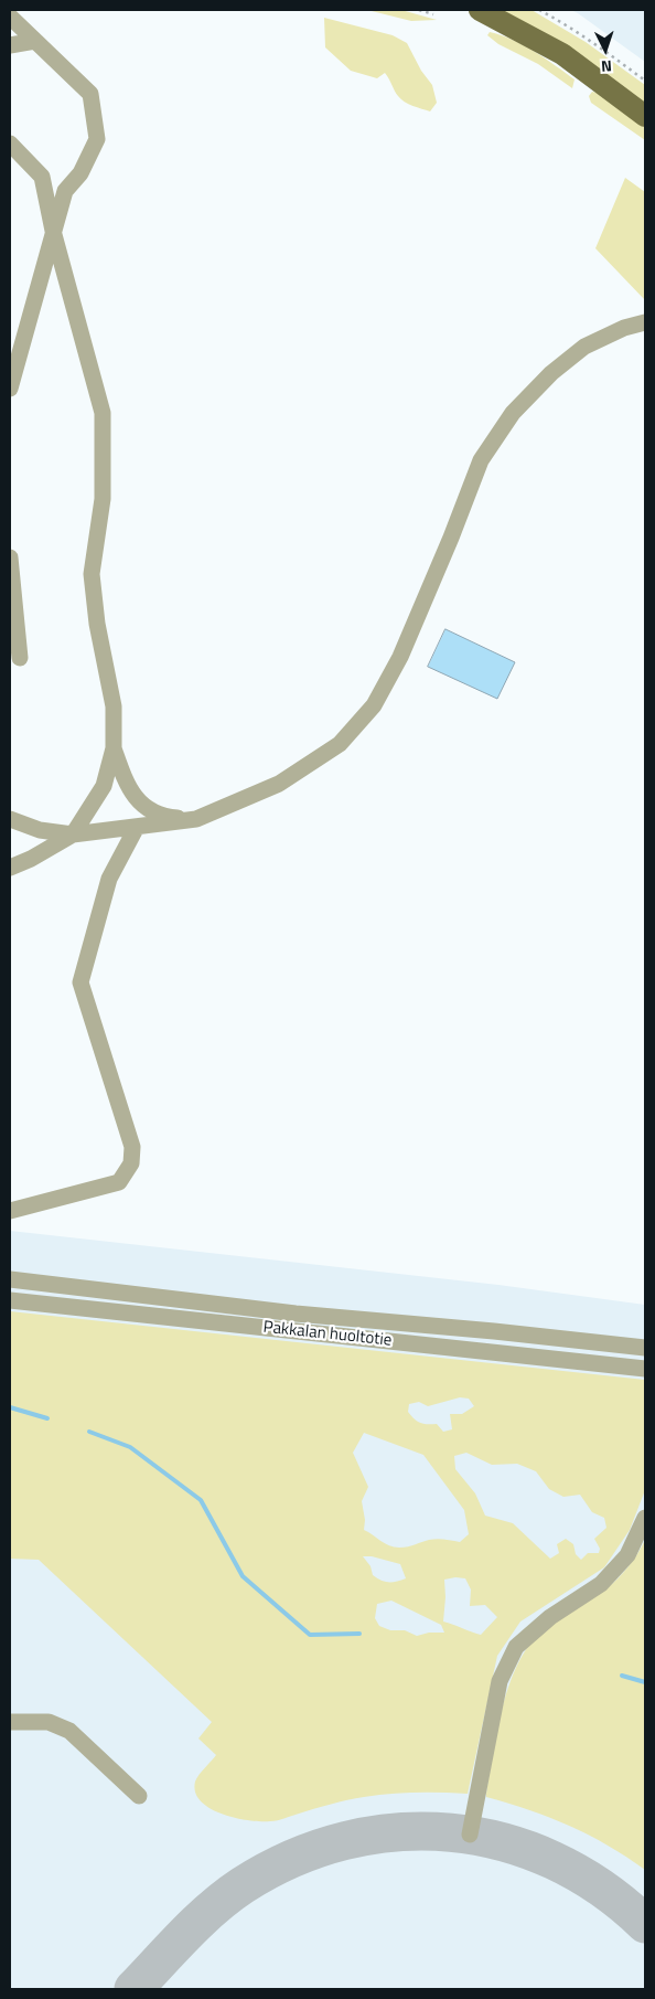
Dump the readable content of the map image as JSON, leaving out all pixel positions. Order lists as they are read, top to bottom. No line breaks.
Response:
{"streets":{"lane":["Pakkalan huoltotie"]},"north":"bottom"}
